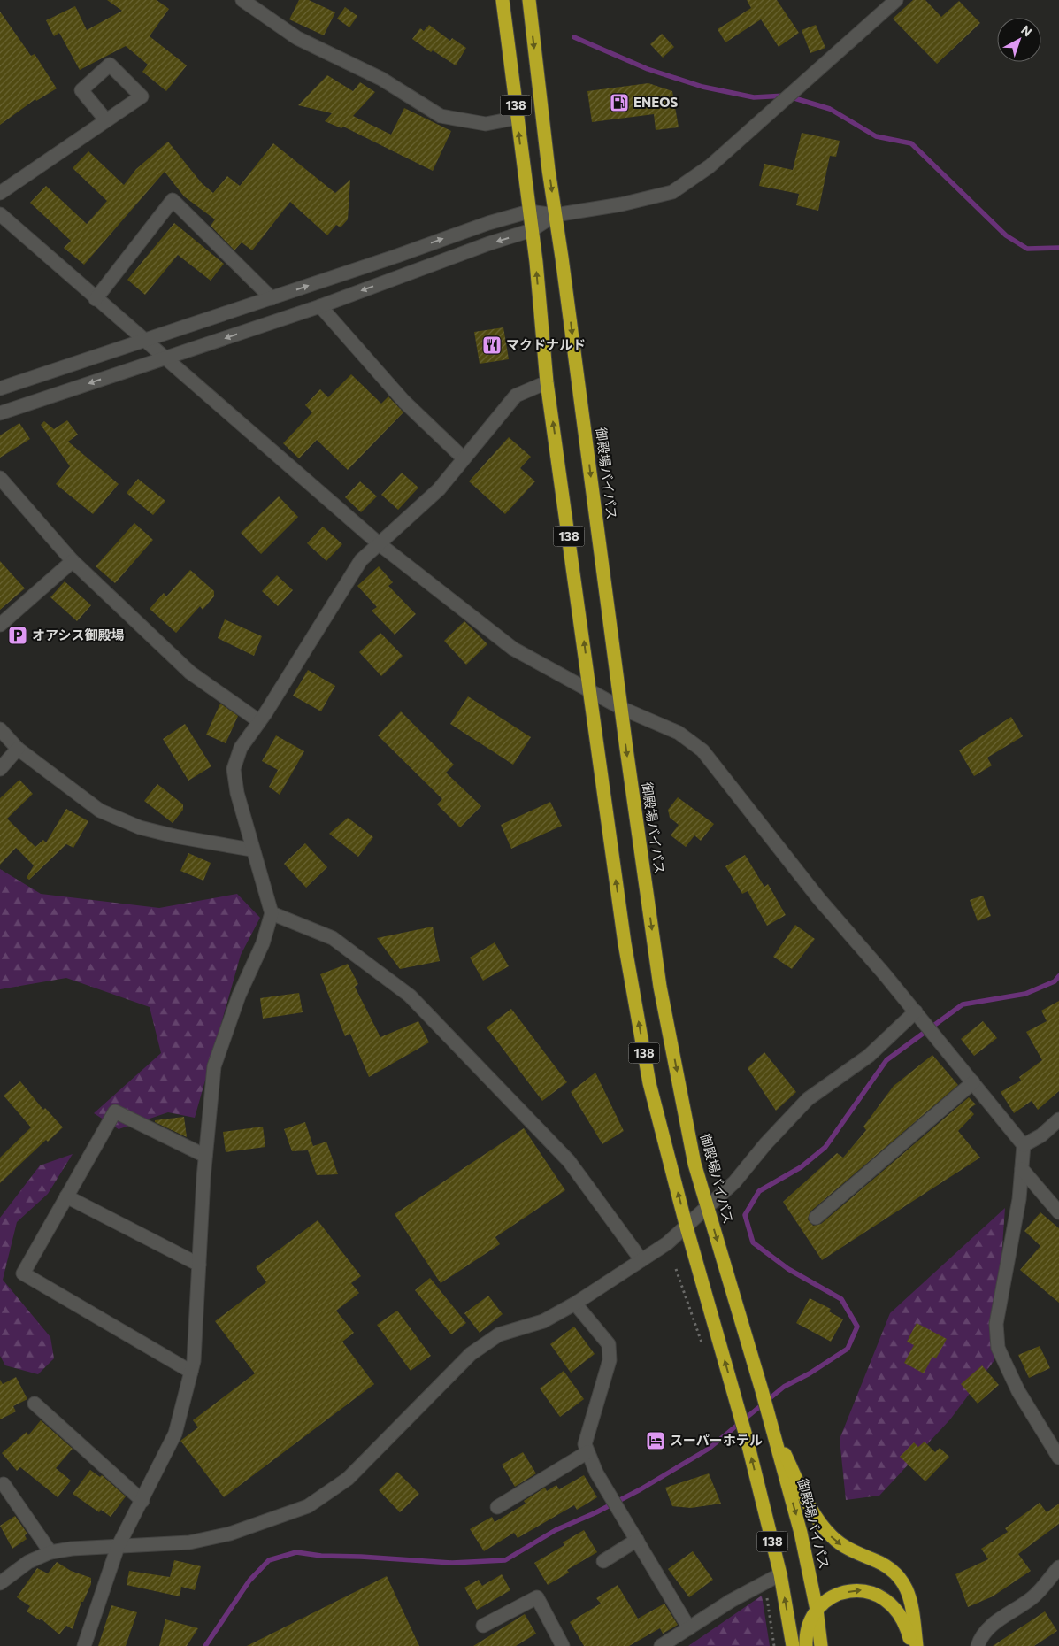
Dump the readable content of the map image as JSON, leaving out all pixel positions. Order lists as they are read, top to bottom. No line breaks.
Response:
{"streets":{"highway":["138","御殿場バイパス"]},"places":{"fuel station":["ENEOS"],"restaurant":["マクドナルド"],"parking":["オアシス御殿場"],"hotel":["スーパーホテル"]},"north":"top right"}
